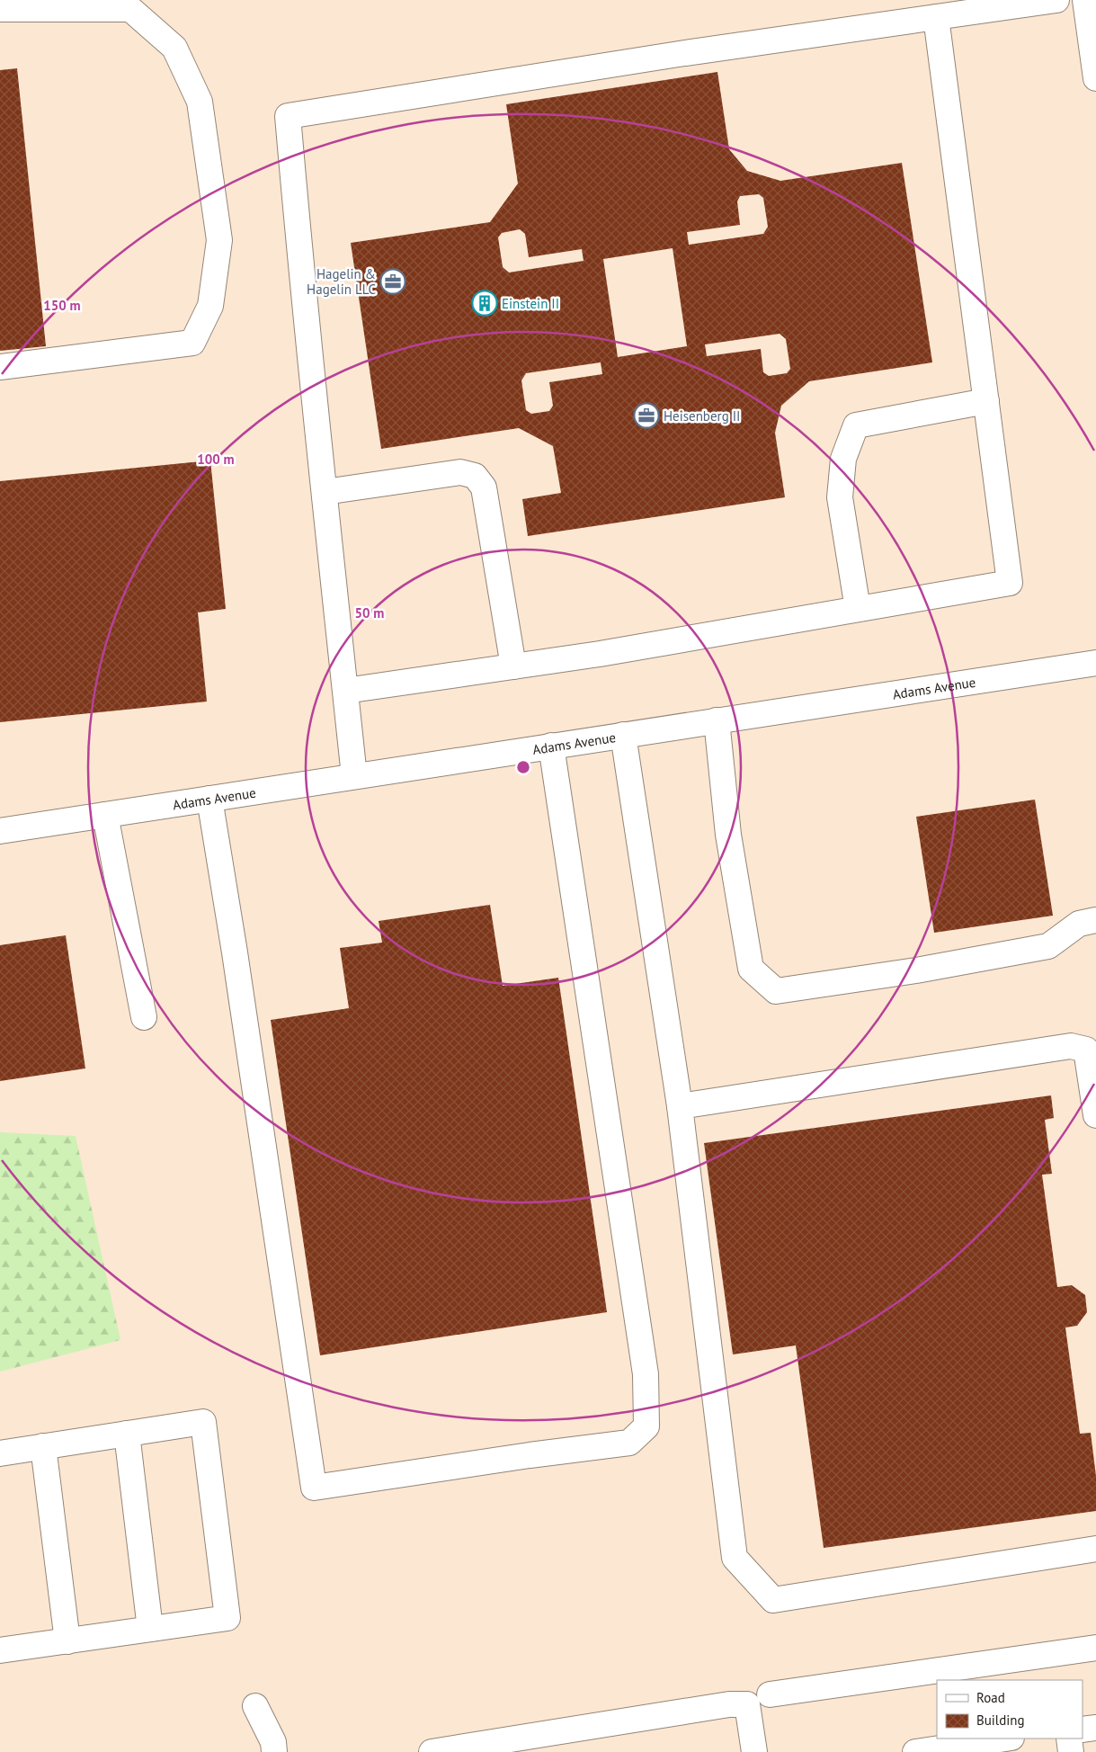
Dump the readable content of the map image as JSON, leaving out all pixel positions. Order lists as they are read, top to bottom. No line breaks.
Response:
{"streets":{"street":["Adams Avenue"]},"places":{"office":["Hagelin & Hagelin LLC","Heisenberg II"],"building":["Einstein II"]},"legend":["Road","Building"],"rings":["150 m","100 m","50 m"]}
